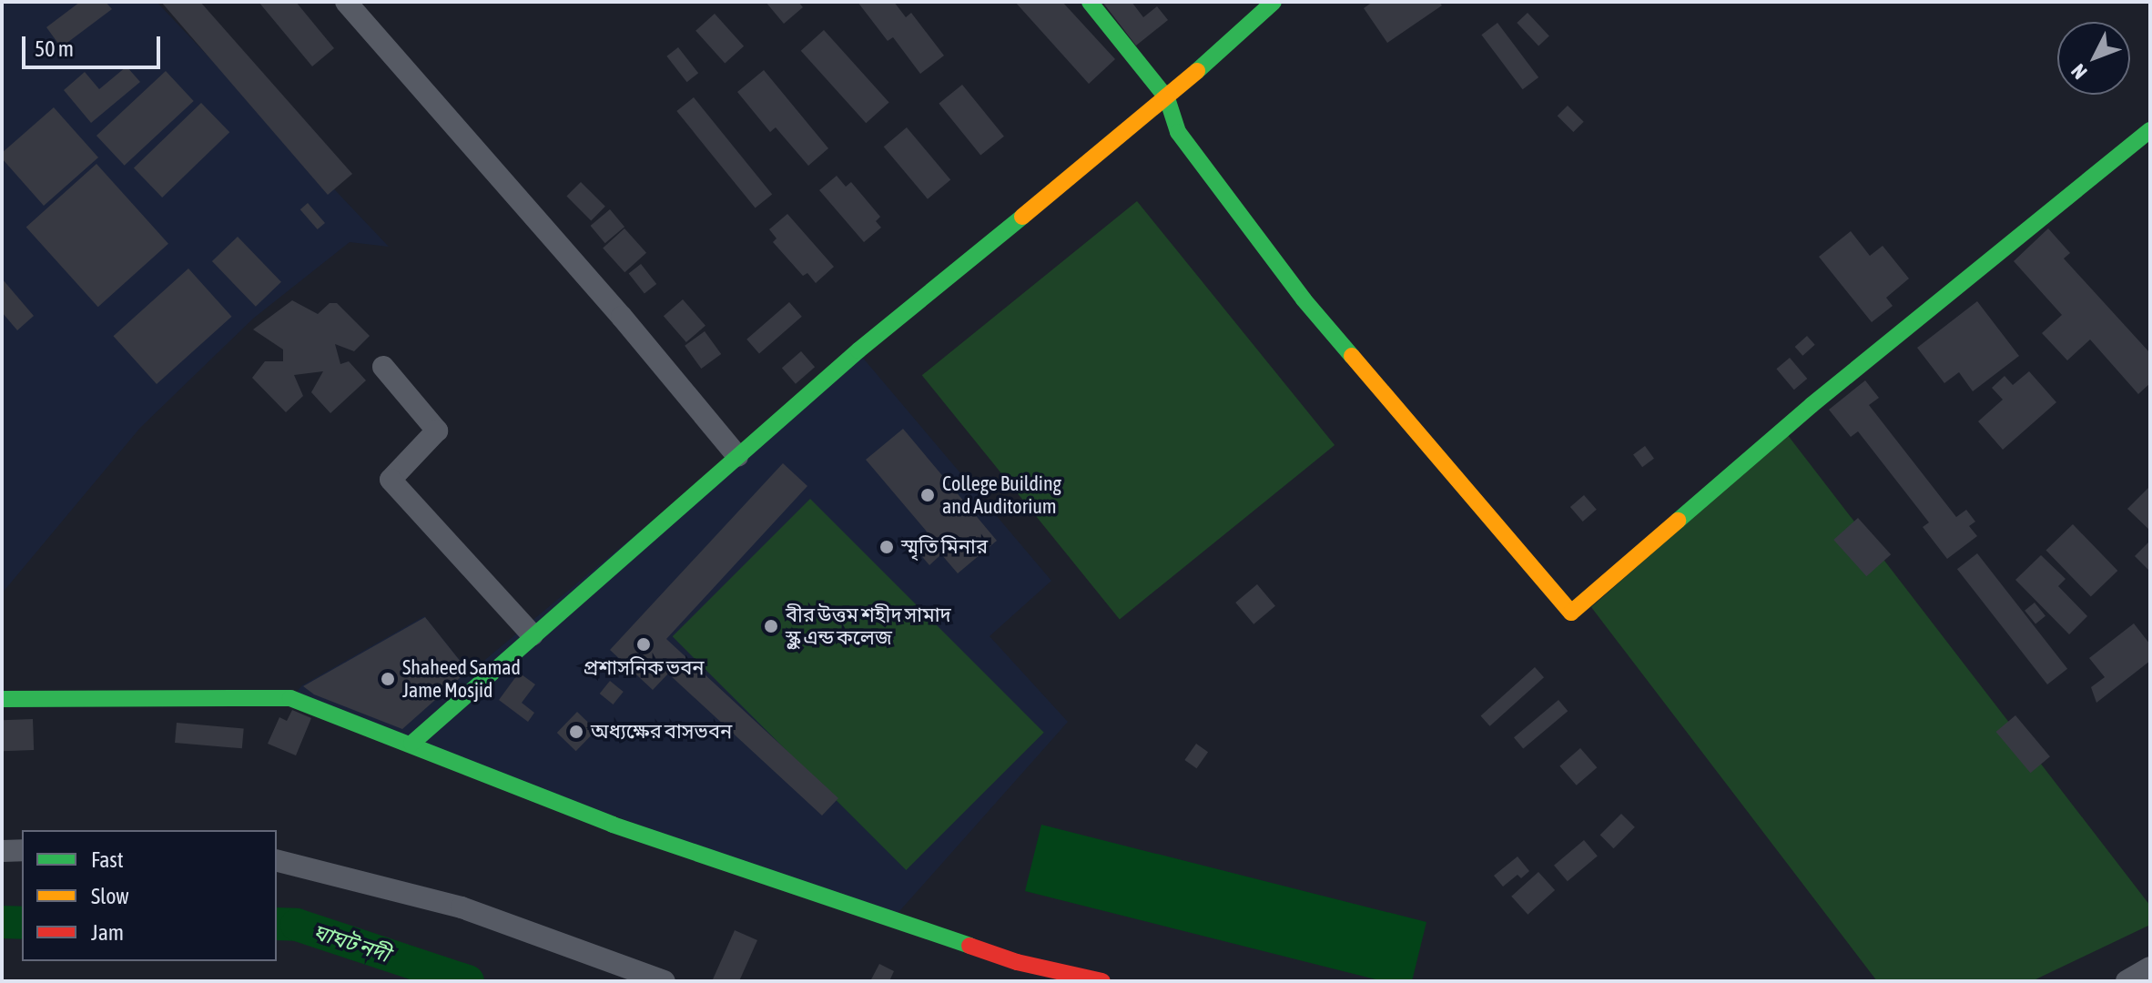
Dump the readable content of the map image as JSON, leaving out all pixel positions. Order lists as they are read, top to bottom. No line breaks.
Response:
{"water":["ঘাঘট নদী"],"places":["College Building and Auditorium","স্মৃতি মিনার","বীর উত্তম শহীদ সামাদ স্কুল এন্ড কলেজ","প্রশাসনিক ভবন","Shaheed Samad Jame Mosjid","অধ্যক্ষের বাসভবন"],"legend":["Fast","Slow","Jam"],"scale_bar":"50 m","north":"bottom left"}
